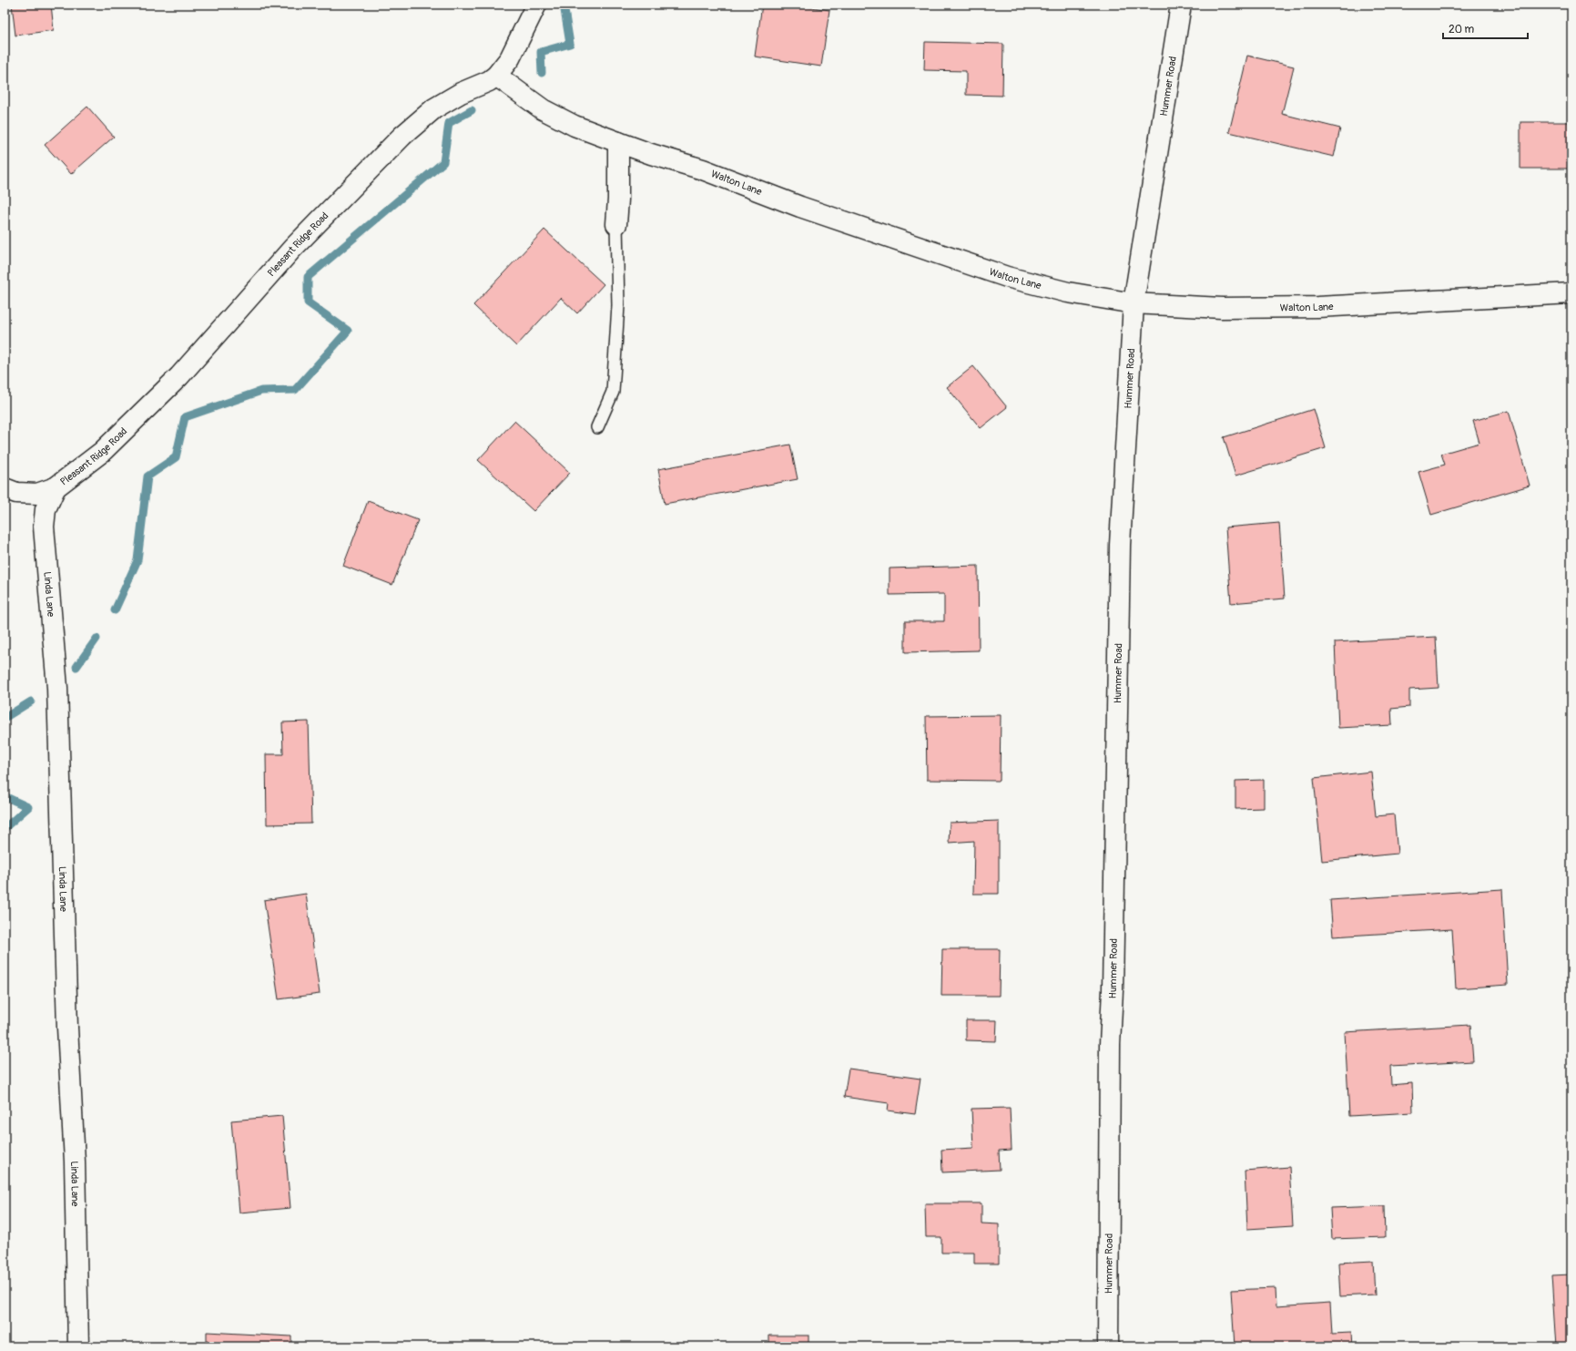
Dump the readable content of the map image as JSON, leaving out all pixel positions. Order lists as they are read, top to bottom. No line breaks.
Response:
{"streets":{"street":["Hummer Road","Walton Lane","Pleasant Ridge Road","Linda Lane"]},"crossings":[["Hummer Road","Walton Lane"],["Walton Lane","Pleasant Ridge Road"],["Pleasant Ridge Road","Linda Lane"]],"scale_bar":"20 m"}
